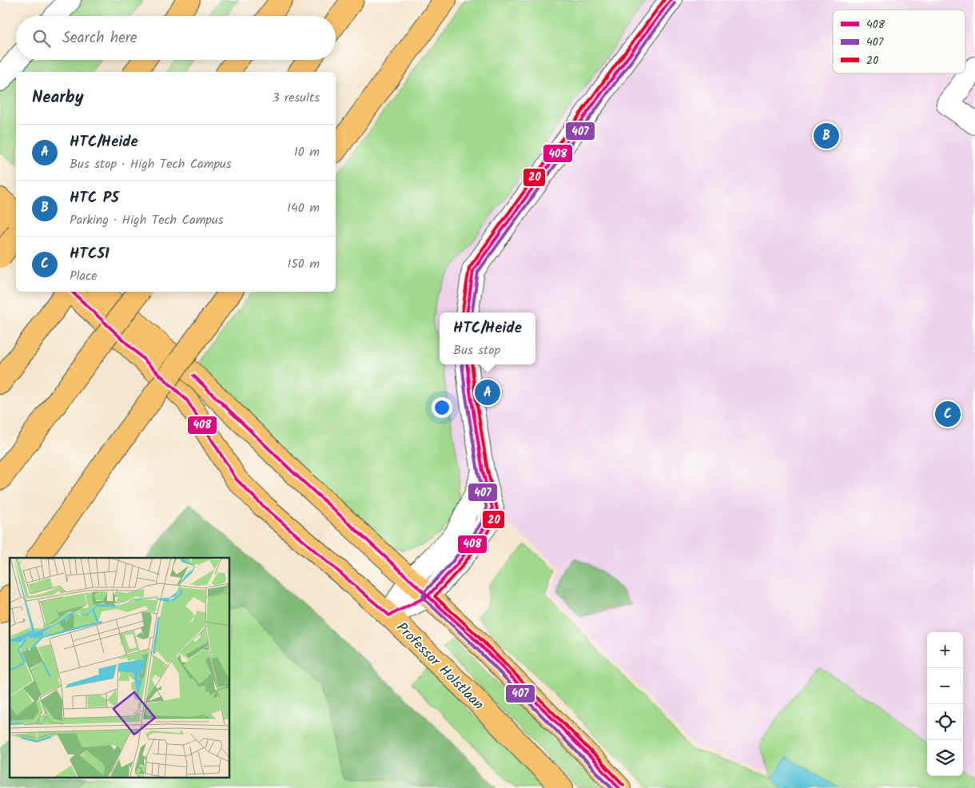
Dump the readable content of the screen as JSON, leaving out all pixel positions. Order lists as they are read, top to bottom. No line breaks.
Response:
{"streets":{"main road":["Professor Holstlaan"]},"lines":["transit line 408","transit line 20","transit line 407"],"legend":["408","407","20"],"page":{"search":"Search here","heading":["Nearby","3 results"],"pins":["B","A","C"],"list":[{"mark":"A","name":"HTC/Heide","note":"Bus stop · High Tech Campus","value":"10 m"},{"mark":"B","name":"HTC P5","note":"Parking · High Tech Campus","value":"140 m"},{"mark":"C","name":"HTC51","note":"Place","value":"150 m"}],"popup":["HTC/Heide","Bus stop"],"map_buttons":["+","−"]}}
